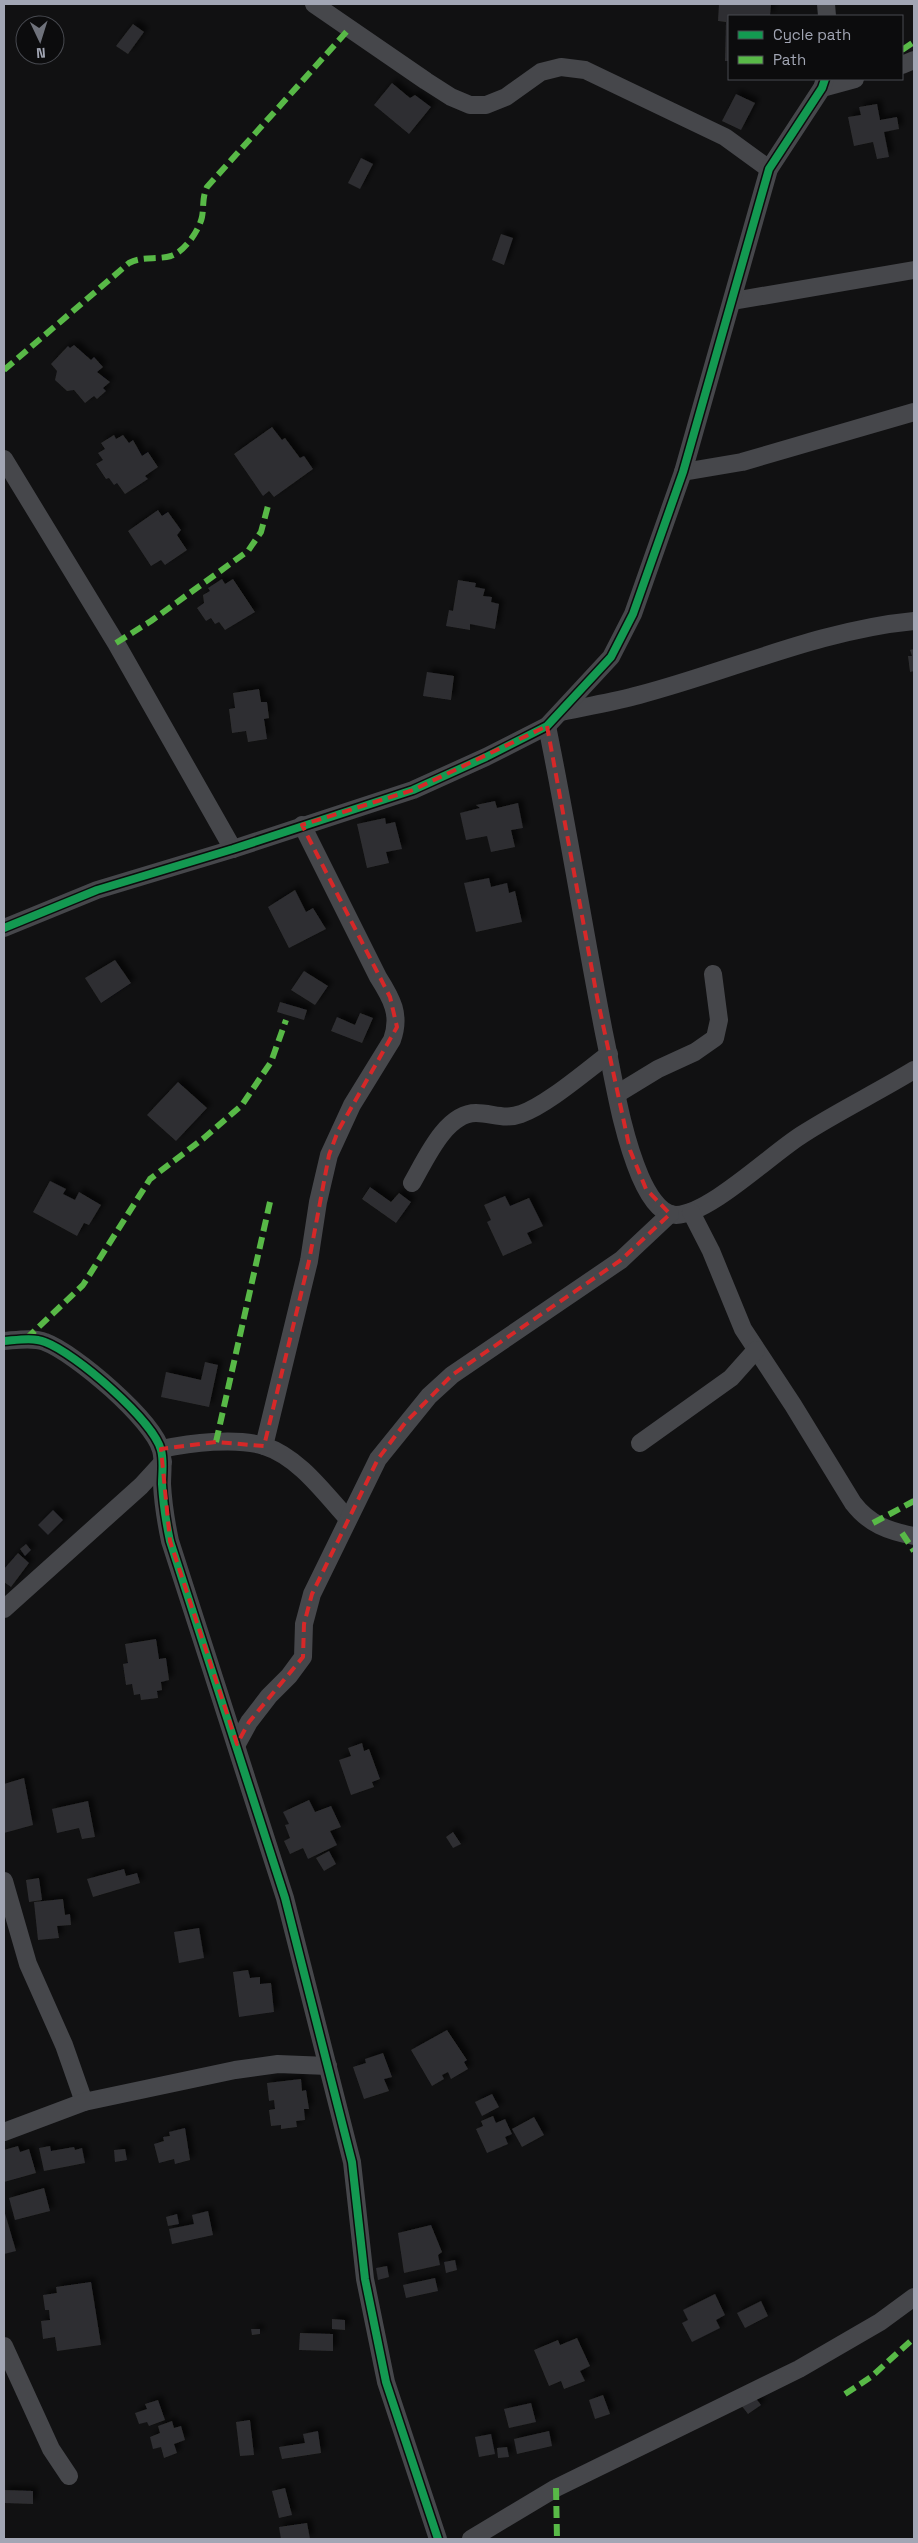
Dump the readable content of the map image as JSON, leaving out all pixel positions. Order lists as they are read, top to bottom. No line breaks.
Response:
{"legend":["Cycle path","Path"],"north":"bottom"}
